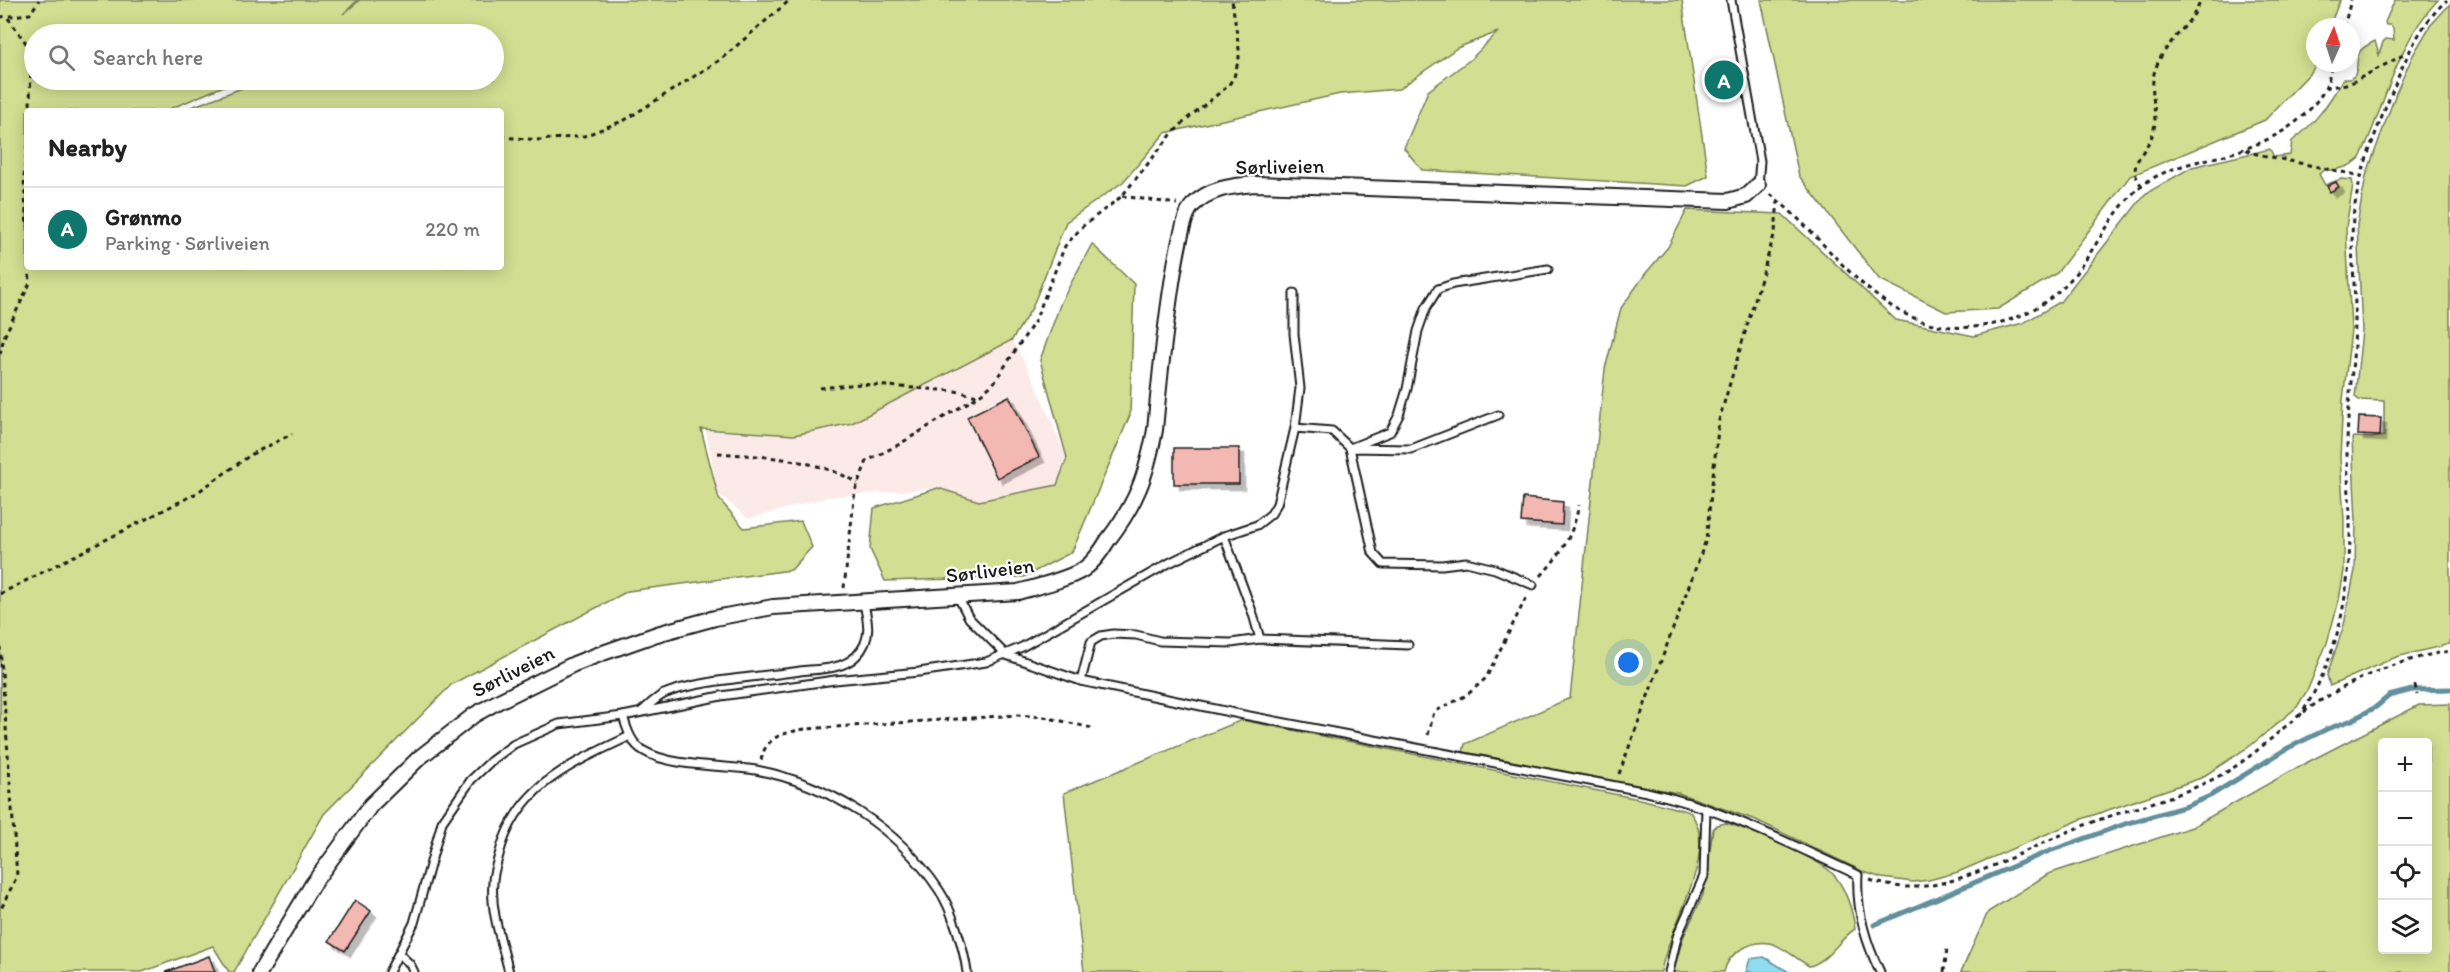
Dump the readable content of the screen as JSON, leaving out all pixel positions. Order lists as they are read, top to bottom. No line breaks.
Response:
{"streets":{"street":["Sørliveien"]},"north":"top","page":{"search":"Search here","pins":"A","heading":"Nearby","list":[{"mark":"A","name":"Grønmo","note":"Parking · Sørliveien","value":"220 m"}],"map_buttons":["+","−"]}}
